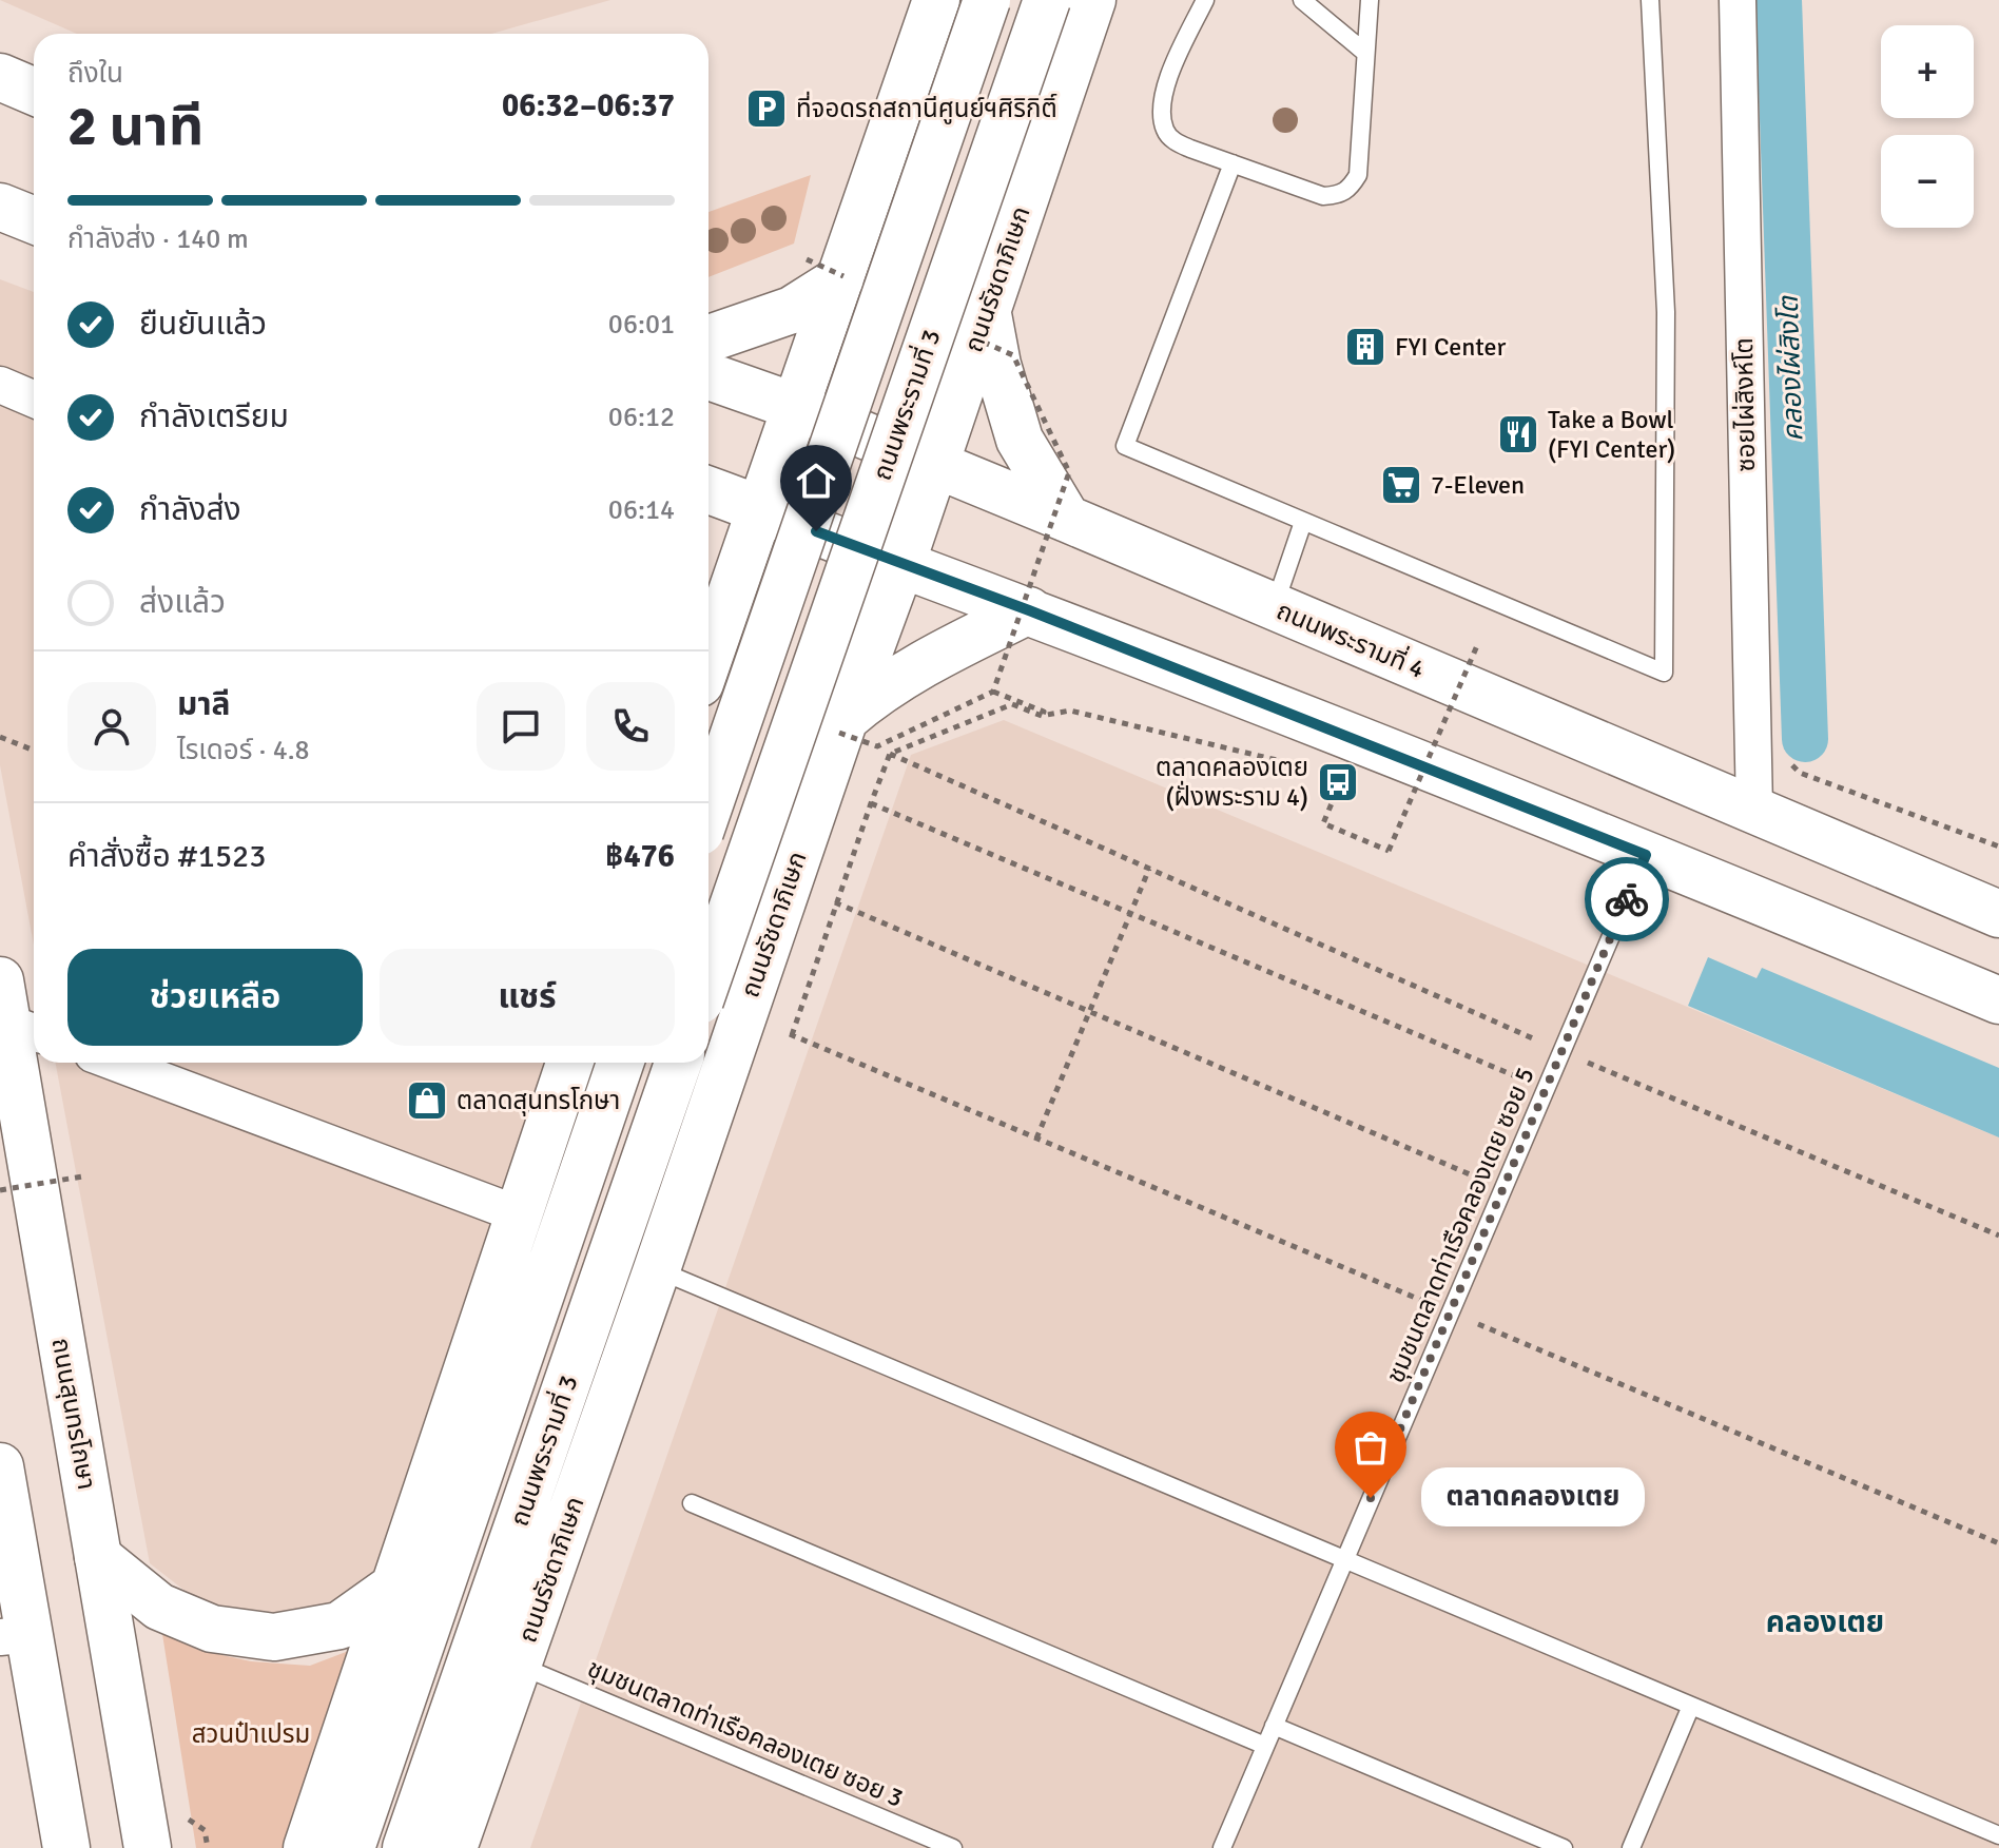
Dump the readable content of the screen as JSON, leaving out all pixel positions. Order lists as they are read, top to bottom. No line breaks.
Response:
{"streets":{"main road":["ถนนรัชดาภิเษก","ถนนพระรามที่ 3","ถนนพระรามที่ 4","ถนนสุนทรโกษา"],"street":["ซอยไผ่สิงห์โต"],"lane":["ชุมชนตลาดท่าเรือคลองเตย ซอย 5","ชุมชนตลาดท่าเรือคลองเตย ซอย 3"]},"crossings":[["ถนนรัชดาภิเษก","ถนนพระรามที่ 3"],["ถนนรัชดาภิเษก","ถนนพระรามที่ 4"],["ถนนรัชดาภิเษก","ชุมชนตลาดท่าเรือคลองเตย ซอย 3"],["ซอยไผ่สิงห์โต","ถนนพระรามที่ 4"]],"districts":["คลองเตย"],"water":["คลองไผ่สิงโต"],"parks":["สวนป๋าเปรม"],"places":{"parking":["ที่จอดรถสถานีศูนย์ฯศิริกิติ์"],"building":["FYI Center"],"restaurant":["Take a Bowl (FYI Center)"],"supermarket":["7-Eleven"],"bus stop":["ตลาดคลองเตย (ฝั่งพระราม 4)"],"shop":["ตลาดสุนทรโกษา"],"other":["ตลาดคลองเตย"]},"page":{"map_buttons":["+","−"],"heading":["2 นาที","ถึงใน","06:32–06:37"],"panel":["มาลี","ไรเดอร์ · 4.8","คำสั่งซื้อ #1523","฿476"],"bar":"กำลังส่ง · 140 m","list":[["ยืนยันแล้ว","06:01"],["กำลังเตรียม","06:12"],["กำลังส่ง","06:14"],"ส่งแล้ว"],"buttons":["ช่วยเหลือ","แชร์"],"bubble":"ตลาดคลองเตย"}}
